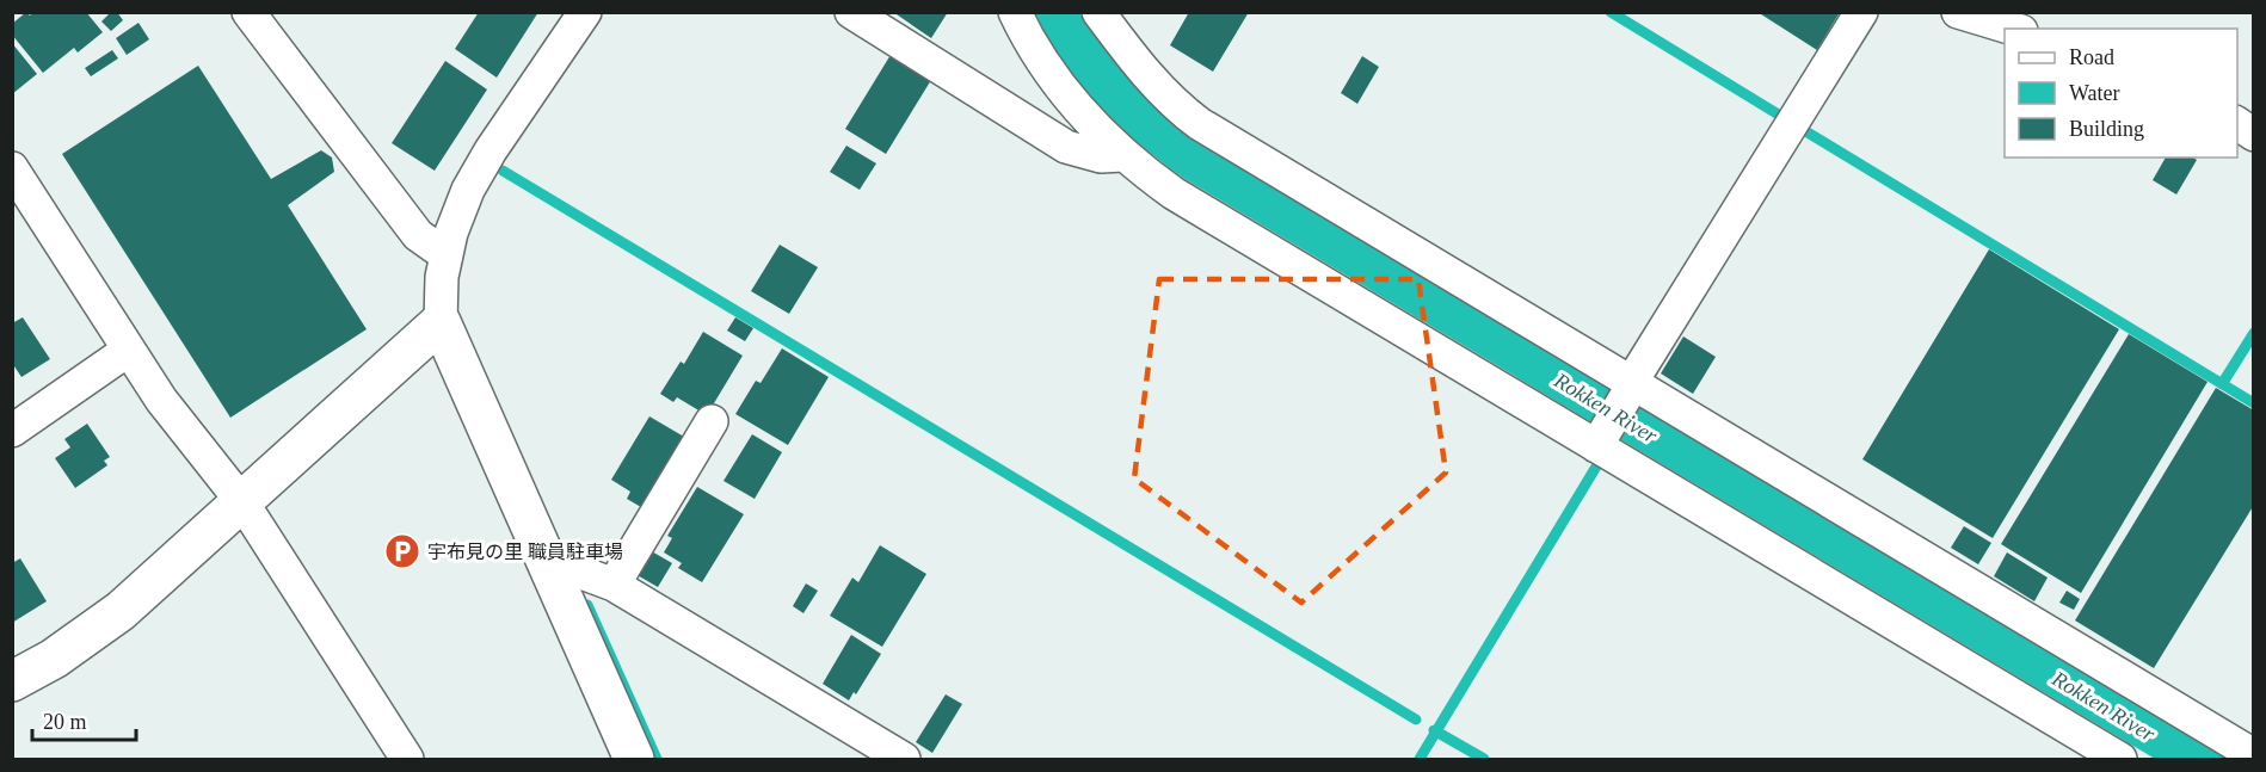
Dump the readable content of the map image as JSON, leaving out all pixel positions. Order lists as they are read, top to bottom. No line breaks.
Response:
{"water":["Rokken River"],"places":{"parking":["宇布見の里 職員駐車場"]},"legend":["Road","Water","Building"],"scale_bar":"20 m"}
